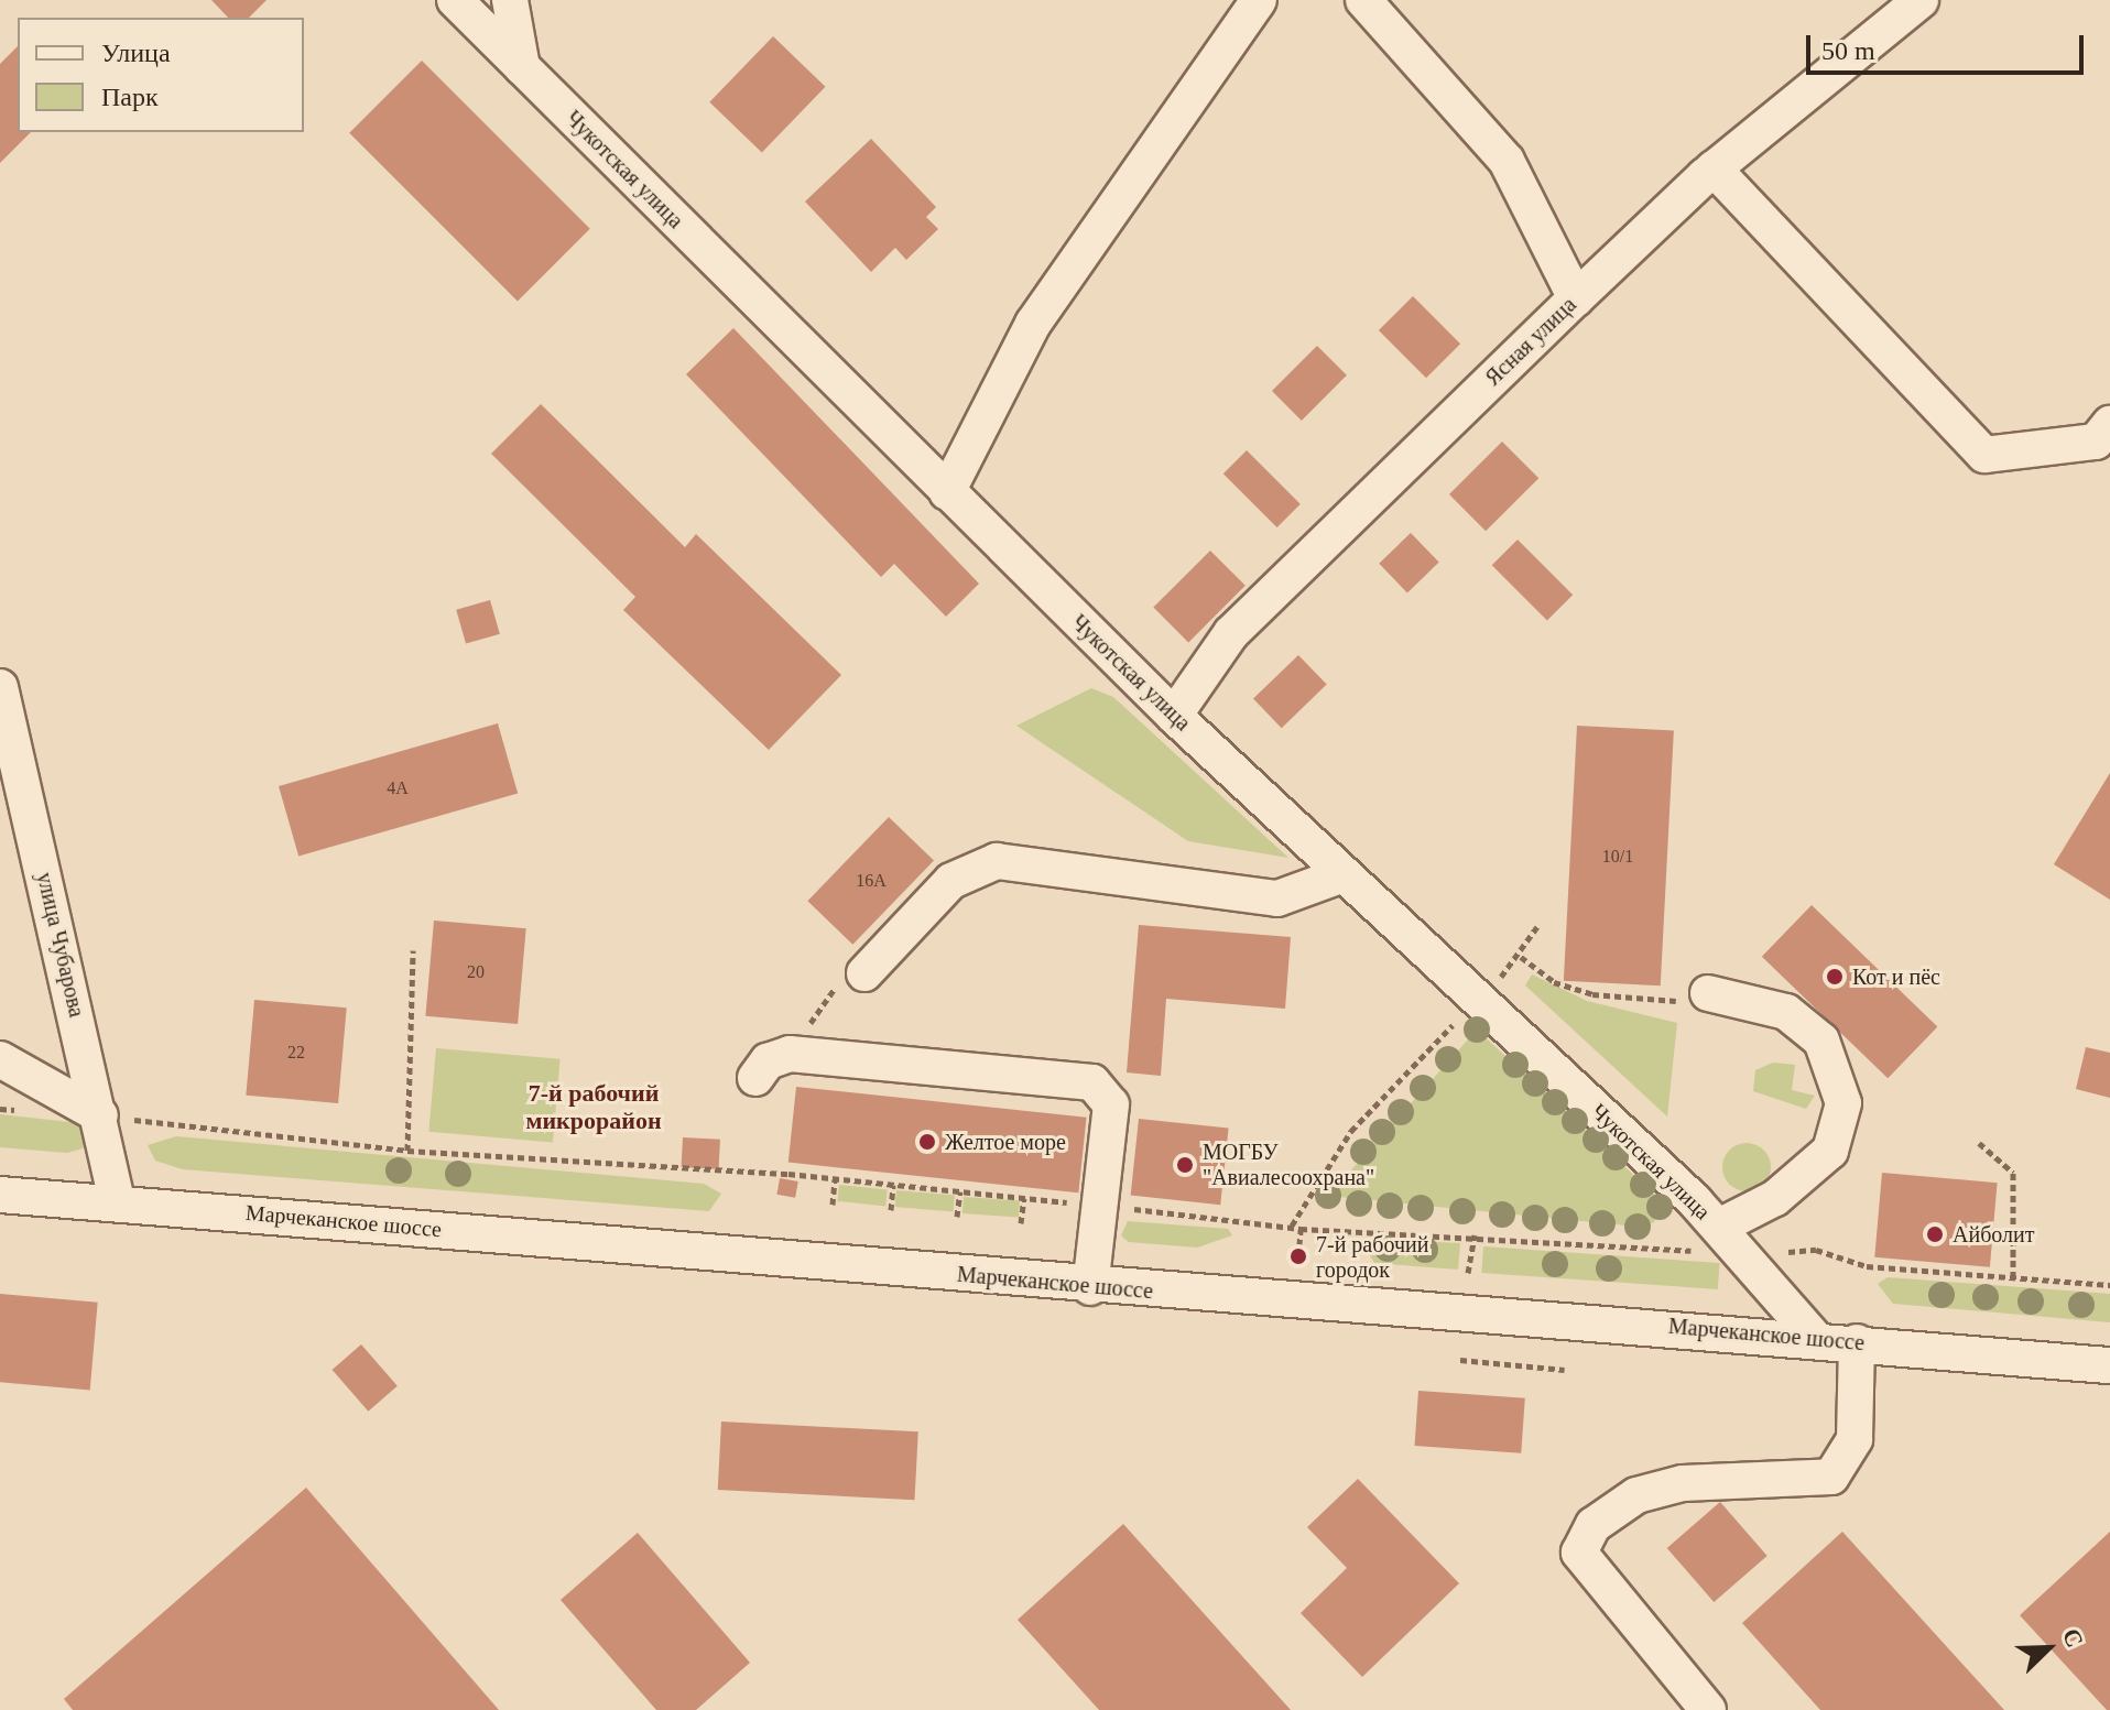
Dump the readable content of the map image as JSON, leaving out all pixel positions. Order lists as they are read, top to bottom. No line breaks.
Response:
{"streets":{"street":["Чукотская улица","Ясная улица","улица Чубарова","Марчеканское шоссе"]},"crossings":[["Чукотская улица","Ясная улица"],["Чукотская улица","Марчеканское шоссе"],["улица Чубарова","Марчеканское шоссе"]],"districts":["7-й рабочий микрорайон"],"places":["Кот и пёс","Желтое море","МОГБУ \"Авиалесоохрана\"","Айболит","7-й рабочий городок"],"house_numbers":["4А","10/1","16А","20","22"],"legend":["Улица","Парк"],"scale_bar":"50 m","north":"top right"}
